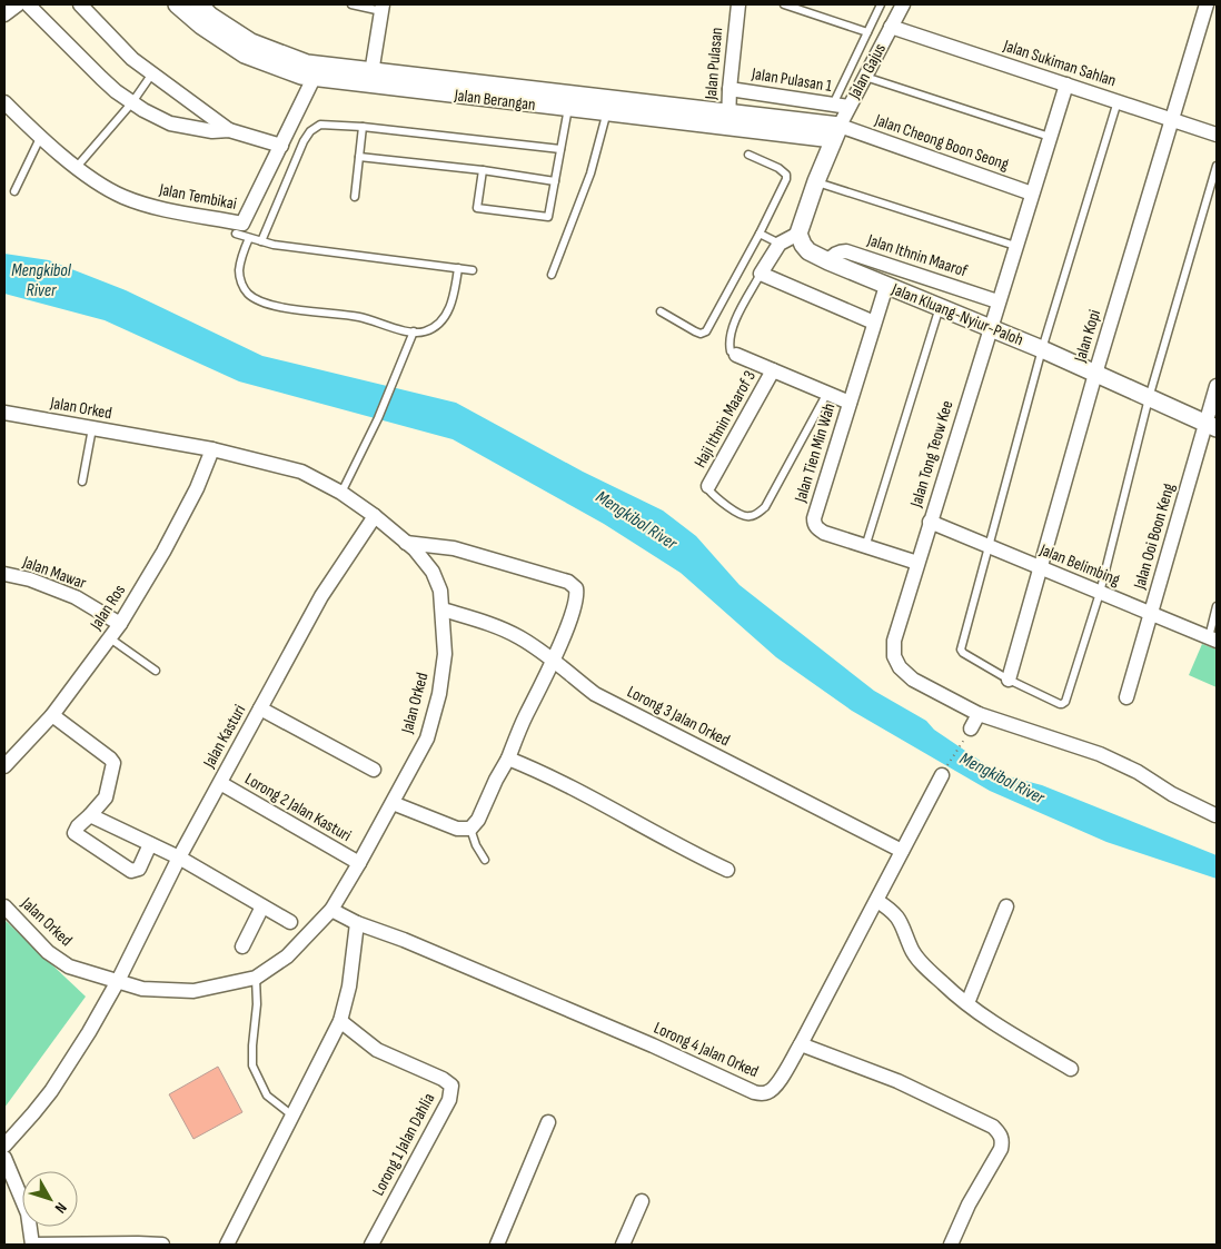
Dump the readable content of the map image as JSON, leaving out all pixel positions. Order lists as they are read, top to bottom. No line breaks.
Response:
{"streets":{"street":["Jalan Pulasan","Jalan Sukiman Sahlan","Jalan Gajus","Jalan Pulasan 1","Jalan Berangan","Jalan Cheong Boon Seong","Jalan Tembikai","Jalan Ithnin Maarof","Jalan Kluang-Nyiur-Paloh","Jalan Kopi","Jalan Orked","Haji Ithnin Maarof 3","Jalan Tien Min Wah","Jalan Tong Teow Kee","Jalan Ooi Boon Keng","Jalan Belimbing","Jalan Mawar","Jalan Ros","Lorong 3 Jalan Orked","Jalan Kasturi","Lorong 2 Jalan Kasturi","Lorong 4 Jalan Orked","Lorong 1 Jalan Dahlia"]},"crossings":[["Jalan Pulasan","Jalan Pulasan 1"],["Jalan Pulasan","Jalan Berangan"],["Jalan Sukiman Sahlan","Jalan Gajus"],["Jalan Sukiman Sahlan","Jalan Kopi"],["Jalan Sukiman Sahlan","Jalan Tong Teow Kee"],["Jalan Gajus","Jalan Pulasan 1"],["Jalan Gajus","Jalan Berangan"],["Jalan Gajus","Jalan Cheong Boon Seong"],["Jalan Berangan","Jalan Cheong Boon Seong"],["Jalan Berangan","Jalan Tembikai"],["Jalan Cheong Boon Seong","Jalan Tong Teow Kee"],["Jalan Ithnin Maarof","Jalan Kluang-Nyiur-Paloh"],["Jalan Ithnin Maarof","Jalan Tong Teow Kee"],["Jalan Kluang-Nyiur-Paloh","Jalan Kopi"],["Jalan Kluang-Nyiur-Paloh","Jalan Tien Min Wah"],["Jalan Kluang-Nyiur-Paloh","Jalan Tong Teow Kee"],["Jalan Kluang-Nyiur-Paloh","Jalan Ooi Boon Keng"],["Jalan Kopi","Jalan Belimbing"],["Jalan Orked","Jalan Ros"],["Jalan Orked","Lorong 3 Jalan Orked"],["Jalan Orked","Jalan Kasturi"],["Jalan Orked","Lorong 2 Jalan Kasturi"],["Jalan Tien Min Wah","Jalan Tong Teow Kee"],["Jalan Tong Teow Kee","Jalan Belimbing"],["Jalan Ooi Boon Keng","Jalan Belimbing"],["Jalan Mawar","Jalan Ros"],["Lorong 3 Jalan Orked","Lorong 4 Jalan Orked"],["Jalan Kasturi","Lorong 2 Jalan Kasturi"]],"water":["Mengkibol River"],"north":"bottom right"}
